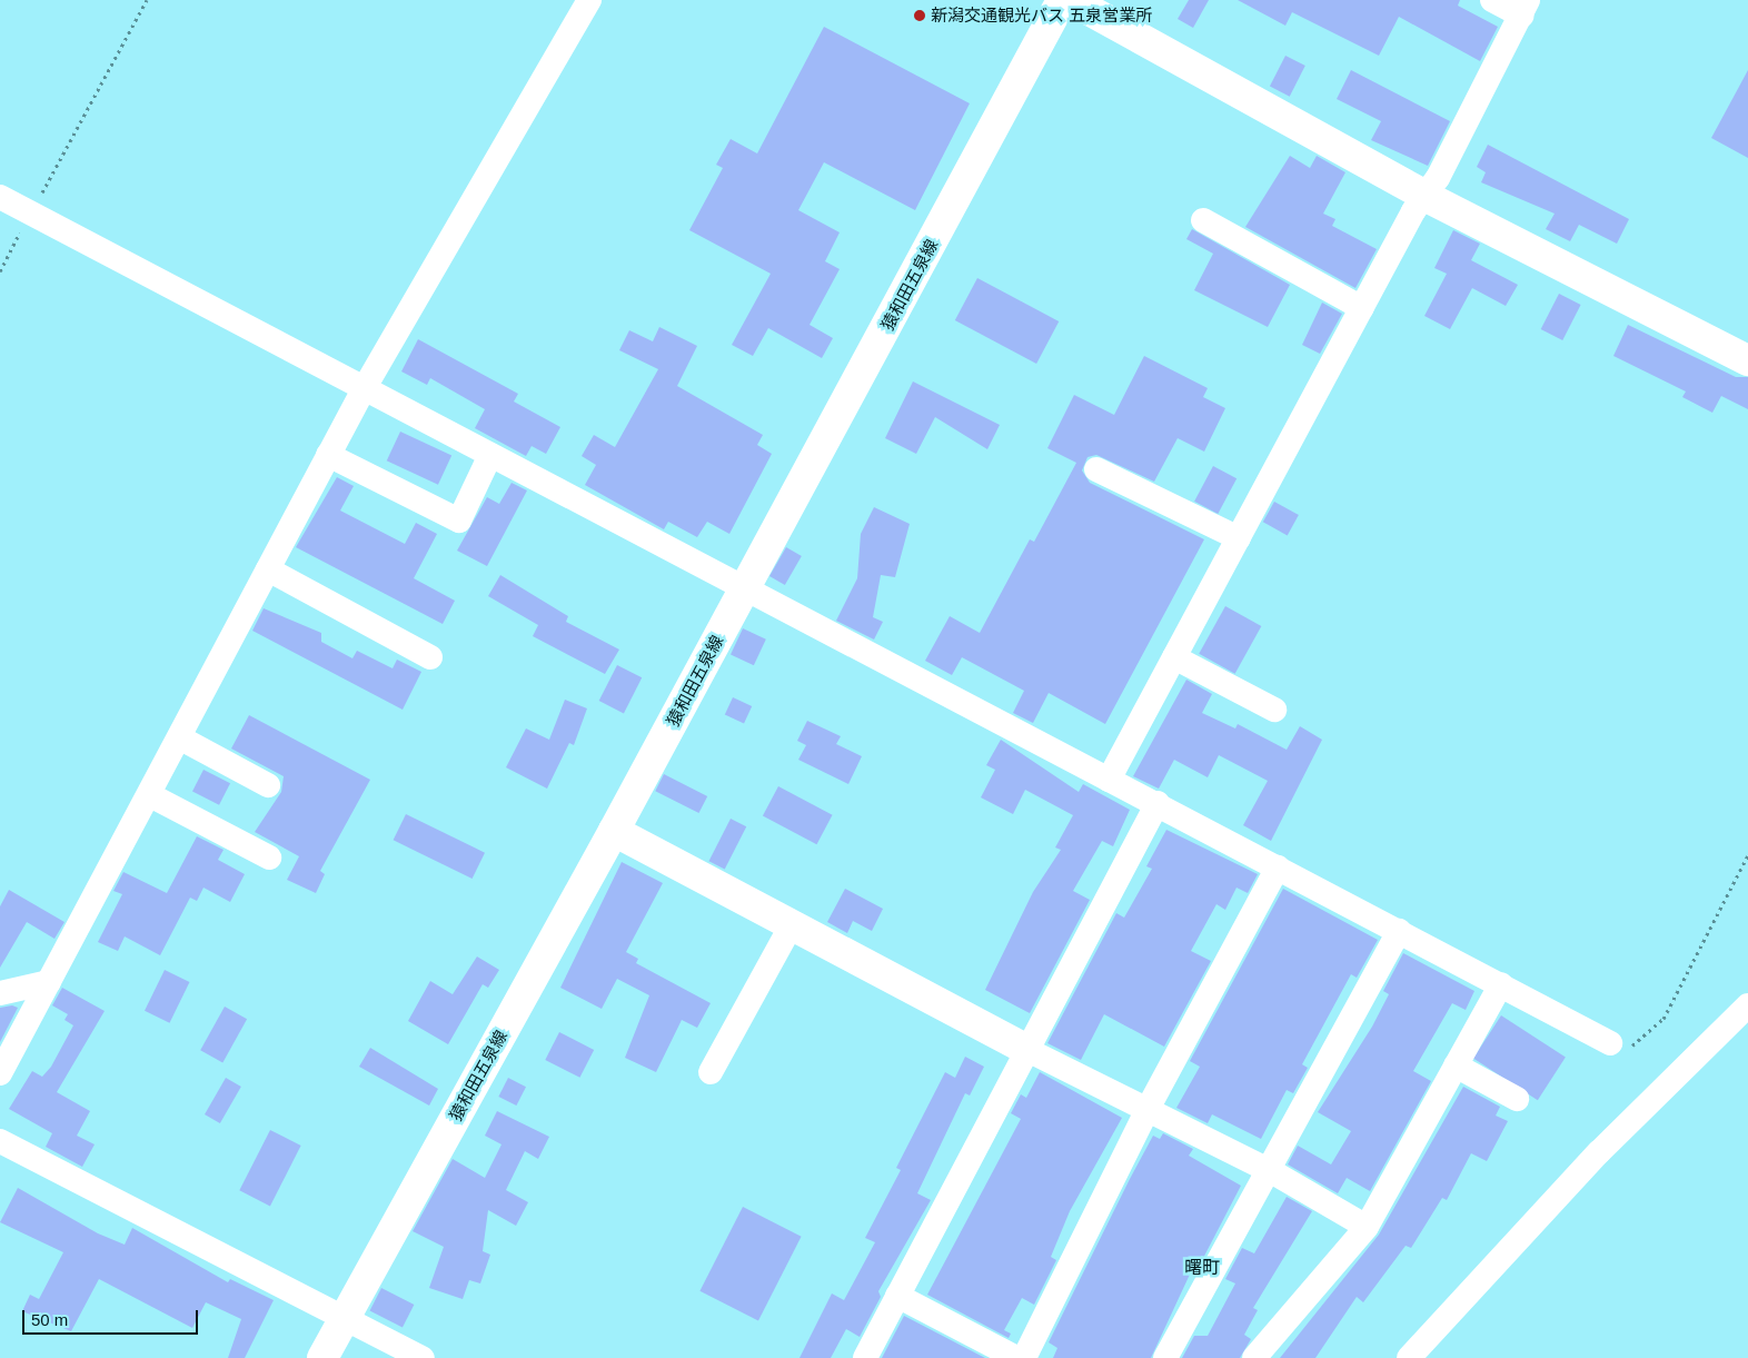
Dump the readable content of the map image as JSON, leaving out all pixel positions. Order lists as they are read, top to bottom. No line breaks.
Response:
{"streets":{"main road":["猿和田五泉線"]},"districts":["曙町"],"places":["新潟交通観光バス 五泉営業所"],"scale_bar":"50 m"}
